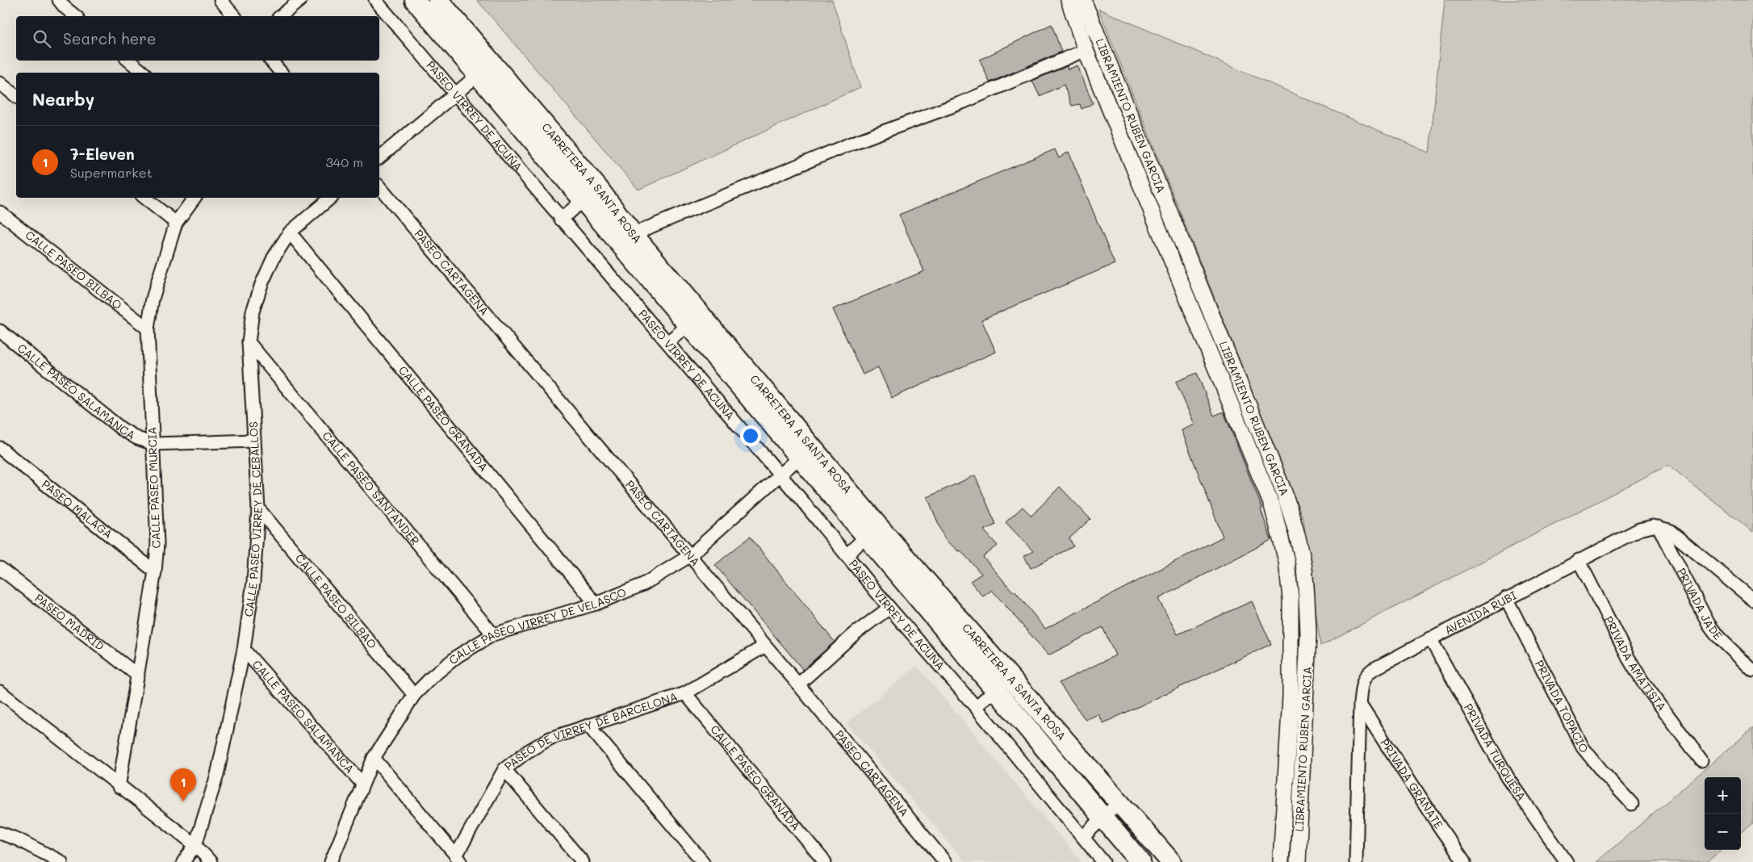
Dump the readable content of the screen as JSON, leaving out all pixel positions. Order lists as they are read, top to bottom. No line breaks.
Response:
{"streets":{"main road":["CARRETERA A SANTA ROSA"],"street":["PASEO VIRREY DE ACUÑA","LIBRAMIENTO RUBEN GARCIA","CALLE PASEO BILBAO","PASEO CARTAGENA","CALLE PASEO SALAMANCA","CALLE PASEO GRANADA","CALLE PASEO MURCIA","CALLE PASEO SANTANDER","PASEO MALAGA","CALLE PASEO VIRREY DE CEBALLOS","PRIVADA JADE","AVENIDA RUBI","PASEO MADRID","CALLE PASEO VIRREY DE VELASCO","PRIVADA AMATISTA","PRIVADA TOPACIO","PASEO DE VIRREY DE BARCELONA","PRIVADA TURQUESA","PRIVADA GRANATE"]},"crossings":[["PASEO VIRREY DE ACUÑA","CALLE PASEO VIRREY DE VELASCO"],["CARRETERA A SANTA ROSA","CALLE PASEO VIRREY DE VELASCO"],["CALLE PASEO BILBAO","CALLE PASEO MURCIA"],["CALLE PASEO BILBAO","CALLE PASEO VIRREY DE CEBALLOS"],["CALLE PASEO BILBAO","CALLE PASEO VIRREY DE VELASCO"],["PASEO CARTAGENA","CALLE PASEO VIRREY DE VELASCO"],["PASEO CARTAGENA","PASEO DE VIRREY DE BARCELONA"],["CALLE PASEO SALAMANCA","CALLE PASEO MURCIA"],["CALLE PASEO SALAMANCA","CALLE PASEO VIRREY DE CEBALLOS"],["CALLE PASEO SALAMANCA","CALLE PASEO VIRREY DE VELASCO"],["CALLE PASEO GRANADA","CALLE PASEO VIRREY DE CEBALLOS"],["CALLE PASEO GRANADA","CALLE PASEO VIRREY DE VELASCO"],["CALLE PASEO GRANADA","PASEO DE VIRREY DE BARCELONA"],["CALLE PASEO MURCIA","PASEO MALAGA"],["CALLE PASEO MURCIA","PASEO MADRID"],["CALLE PASEO SANTANDER","CALLE PASEO VIRREY DE CEBALLOS"],["CALLE PASEO SANTANDER","CALLE PASEO VIRREY DE VELASCO"],["PRIVADA JADE","AVENIDA RUBI"],["AVENIDA RUBI","PRIVADA AMATISTA"],["AVENIDA RUBI","PRIVADA TOPACIO"],["AVENIDA RUBI","PRIVADA TURQUESA"],["AVENIDA RUBI","PRIVADA GRANATE"]],"page":{"search":"Search here","heading":"Nearby","list":[{"mark":"1","name":"7-Eleven","note":"Supermarket","value":"340 m"}],"pins":"1","map_buttons":["+","−"]}}
